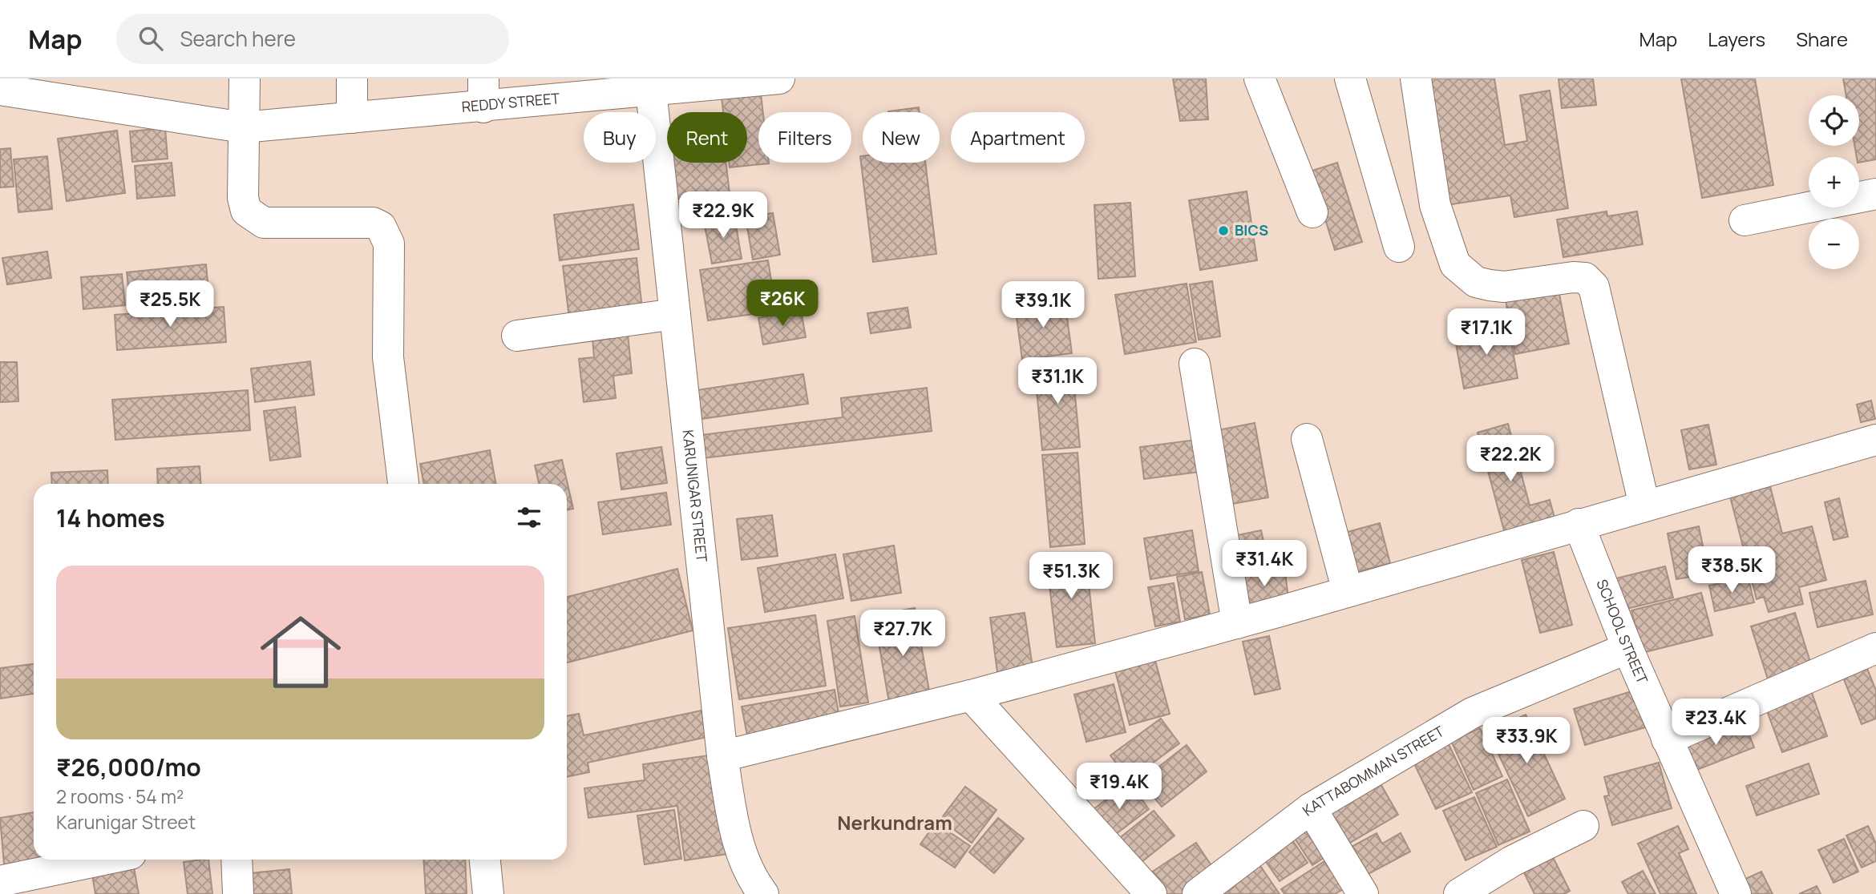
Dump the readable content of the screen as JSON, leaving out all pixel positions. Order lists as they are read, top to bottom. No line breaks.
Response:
{"streets":{"street":["REDDY STREET","KARUNIGAR STREET","SCHOOL STREET","KATTABOMMAN STREET"]},"crossings":[["REDDY STREET","KARUNIGAR STREET"],["SCHOOL STREET","KATTABOMMAN STREET"]],"districts":["Nerkundram"],"places":["BICS"],"page":{"header":"Map","search":"Search here","nav":["Map","Layers","Share"],"map_buttons":["+","−"],"chip":["Buy","Rent","Filters","New","Apartment"],"price":["₹22.9K","₹26K","₹25.5K","₹39.1K","₹17.1K","₹31.1K","₹22.2K","₹31.4K","₹38.5K","₹51.3K","₹27.7K","₹23.4K","₹33.9K","₹19.4K"],"heading":"14 homes","list":[{"name":"₹26,000/mo","note":"2 rooms · 54 m² · Karunigar Street"}]}}
